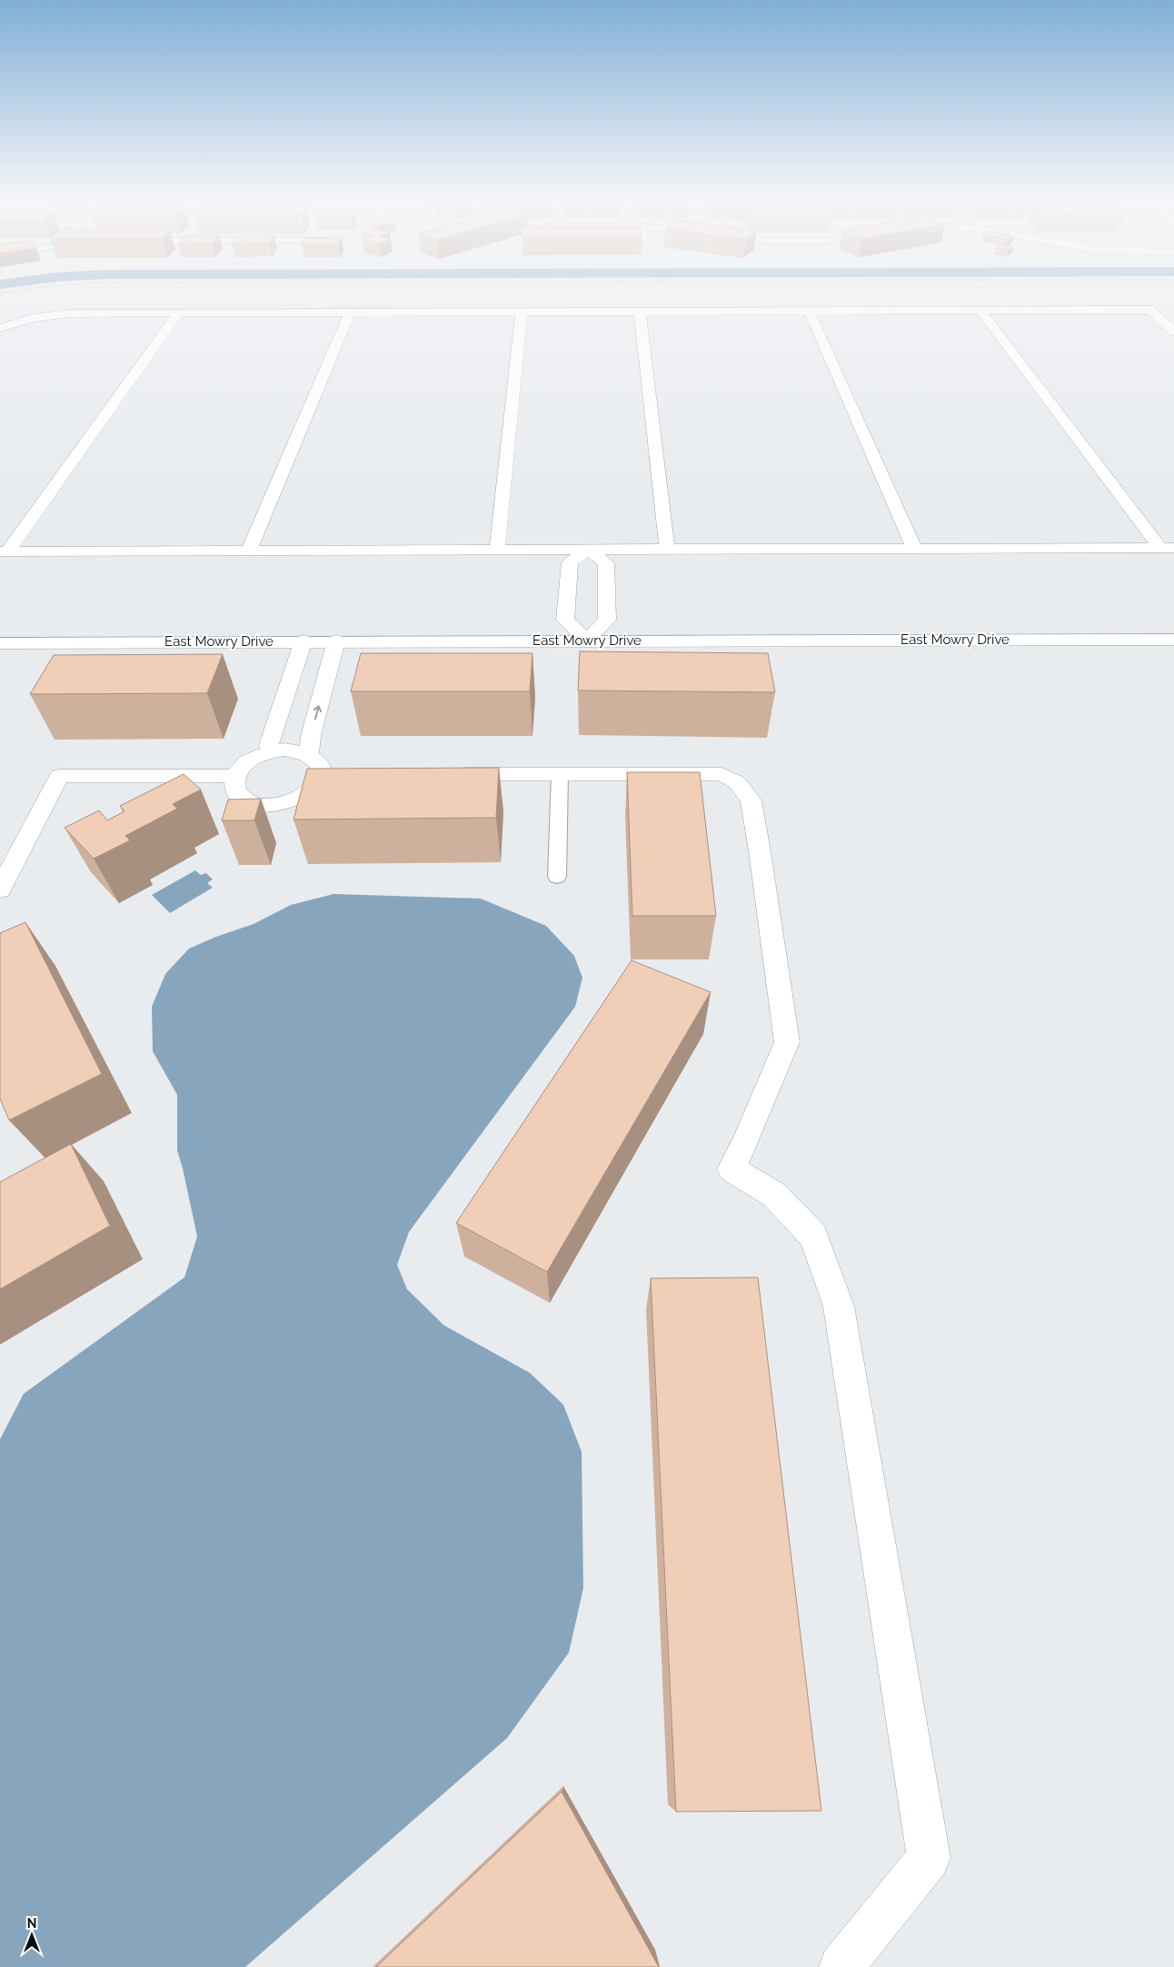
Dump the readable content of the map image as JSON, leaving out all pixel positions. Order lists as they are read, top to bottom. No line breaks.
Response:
{"streets":{"street":["East Mowry Drive"]},"north":"top"}
